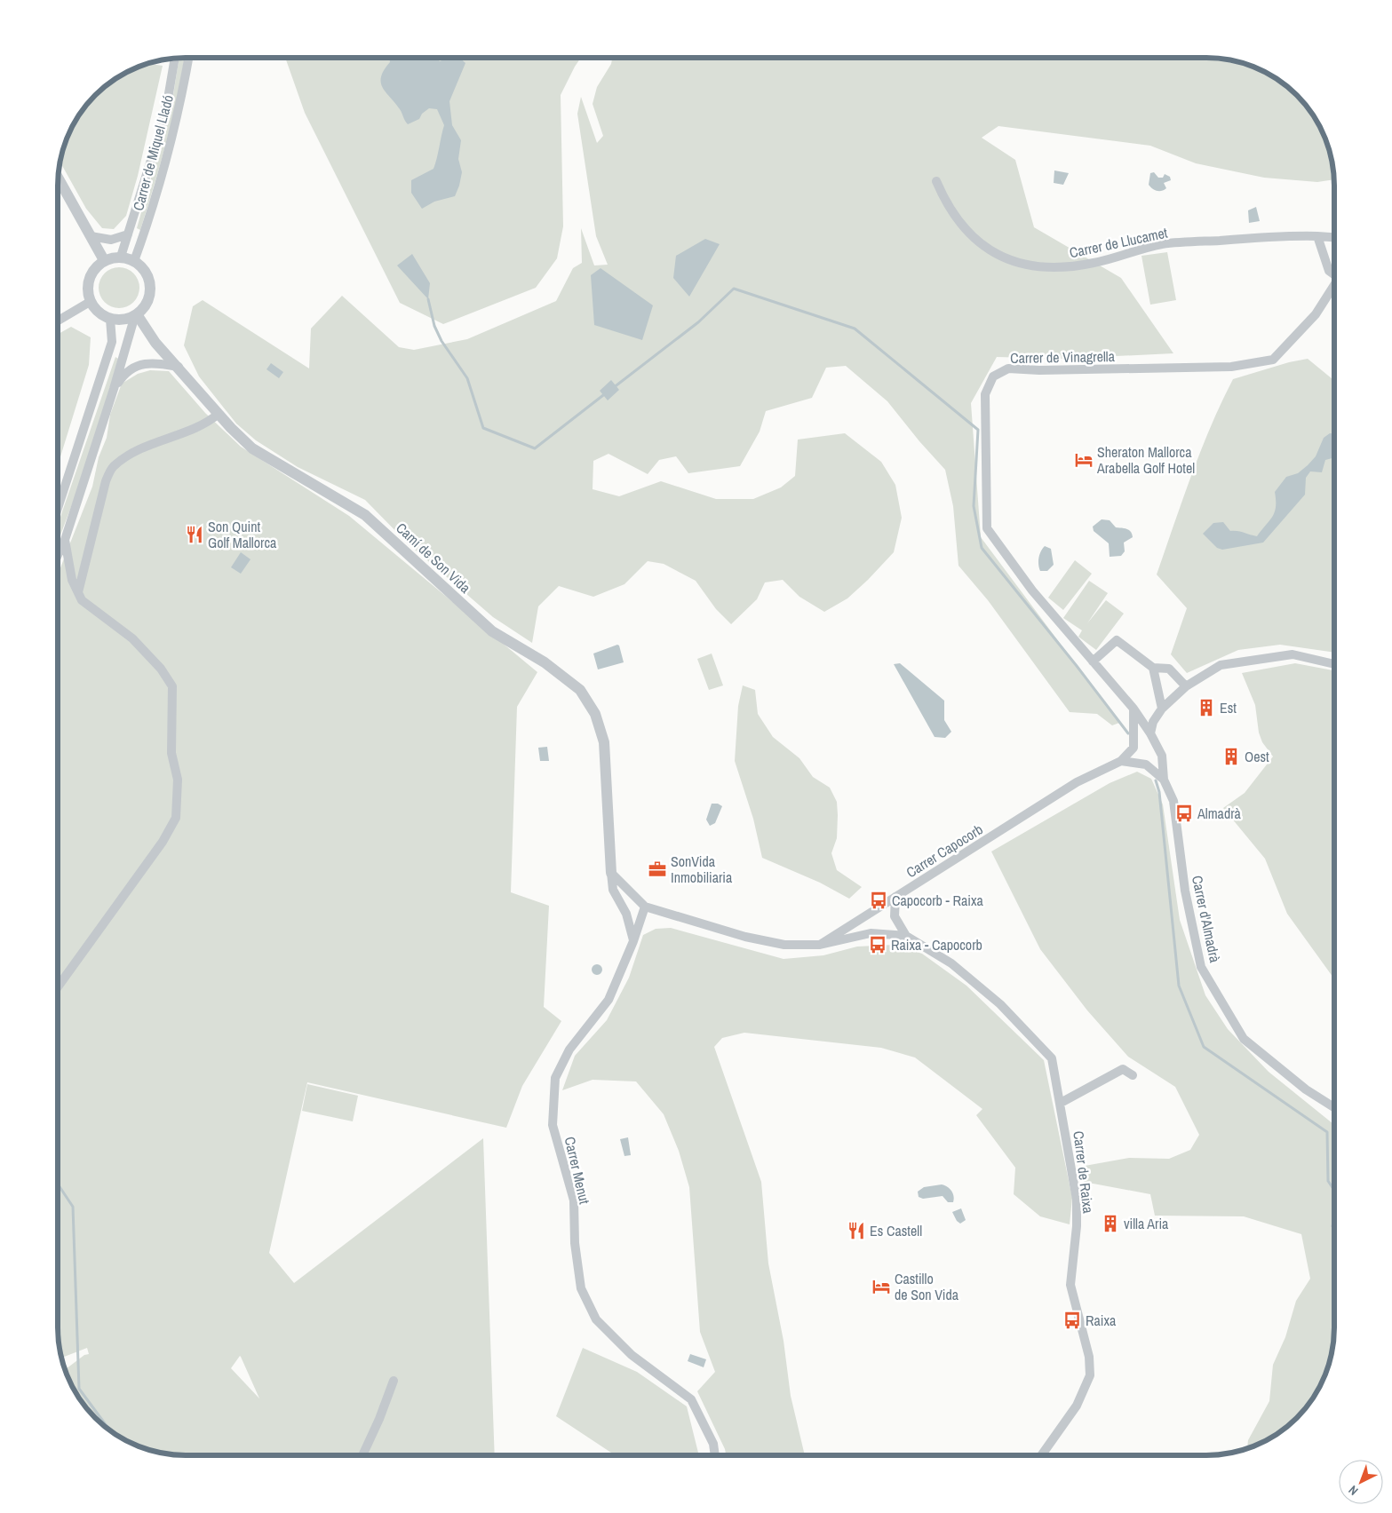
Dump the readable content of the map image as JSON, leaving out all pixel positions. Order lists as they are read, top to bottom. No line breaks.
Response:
{"streets":{"street":["Carrer de Miquel Lladó","Carrer de Llucamet","Carrer de Vinagrella","Camí de Son Vida","Carrer Capocorb","Carrer d'Almadrà","Carrer Menut","Carrer de Raixa"]},"crossings":[["Carrer de Miquel Lladó","Camí de Son Vida"],["Carrer de Vinagrella","Carrer d'Almadrà"],["Carrer Capocorb","Carrer de Raixa"]],"places":{"hotel":["Sheraton Mallorca Arabella Golf Hotel","Castillo de Son Vida"],"restaurant":["Son Quint Golf Mallorca","Es Castell"],"building":["Est","Oest","villa Aria"],"bus stop":["Almadrà","Capocorb - Raixa","Raixa - Capocorb","Raixa"],"office":["SonVida Inmobiliaria"]},"north":"bottom left"}
